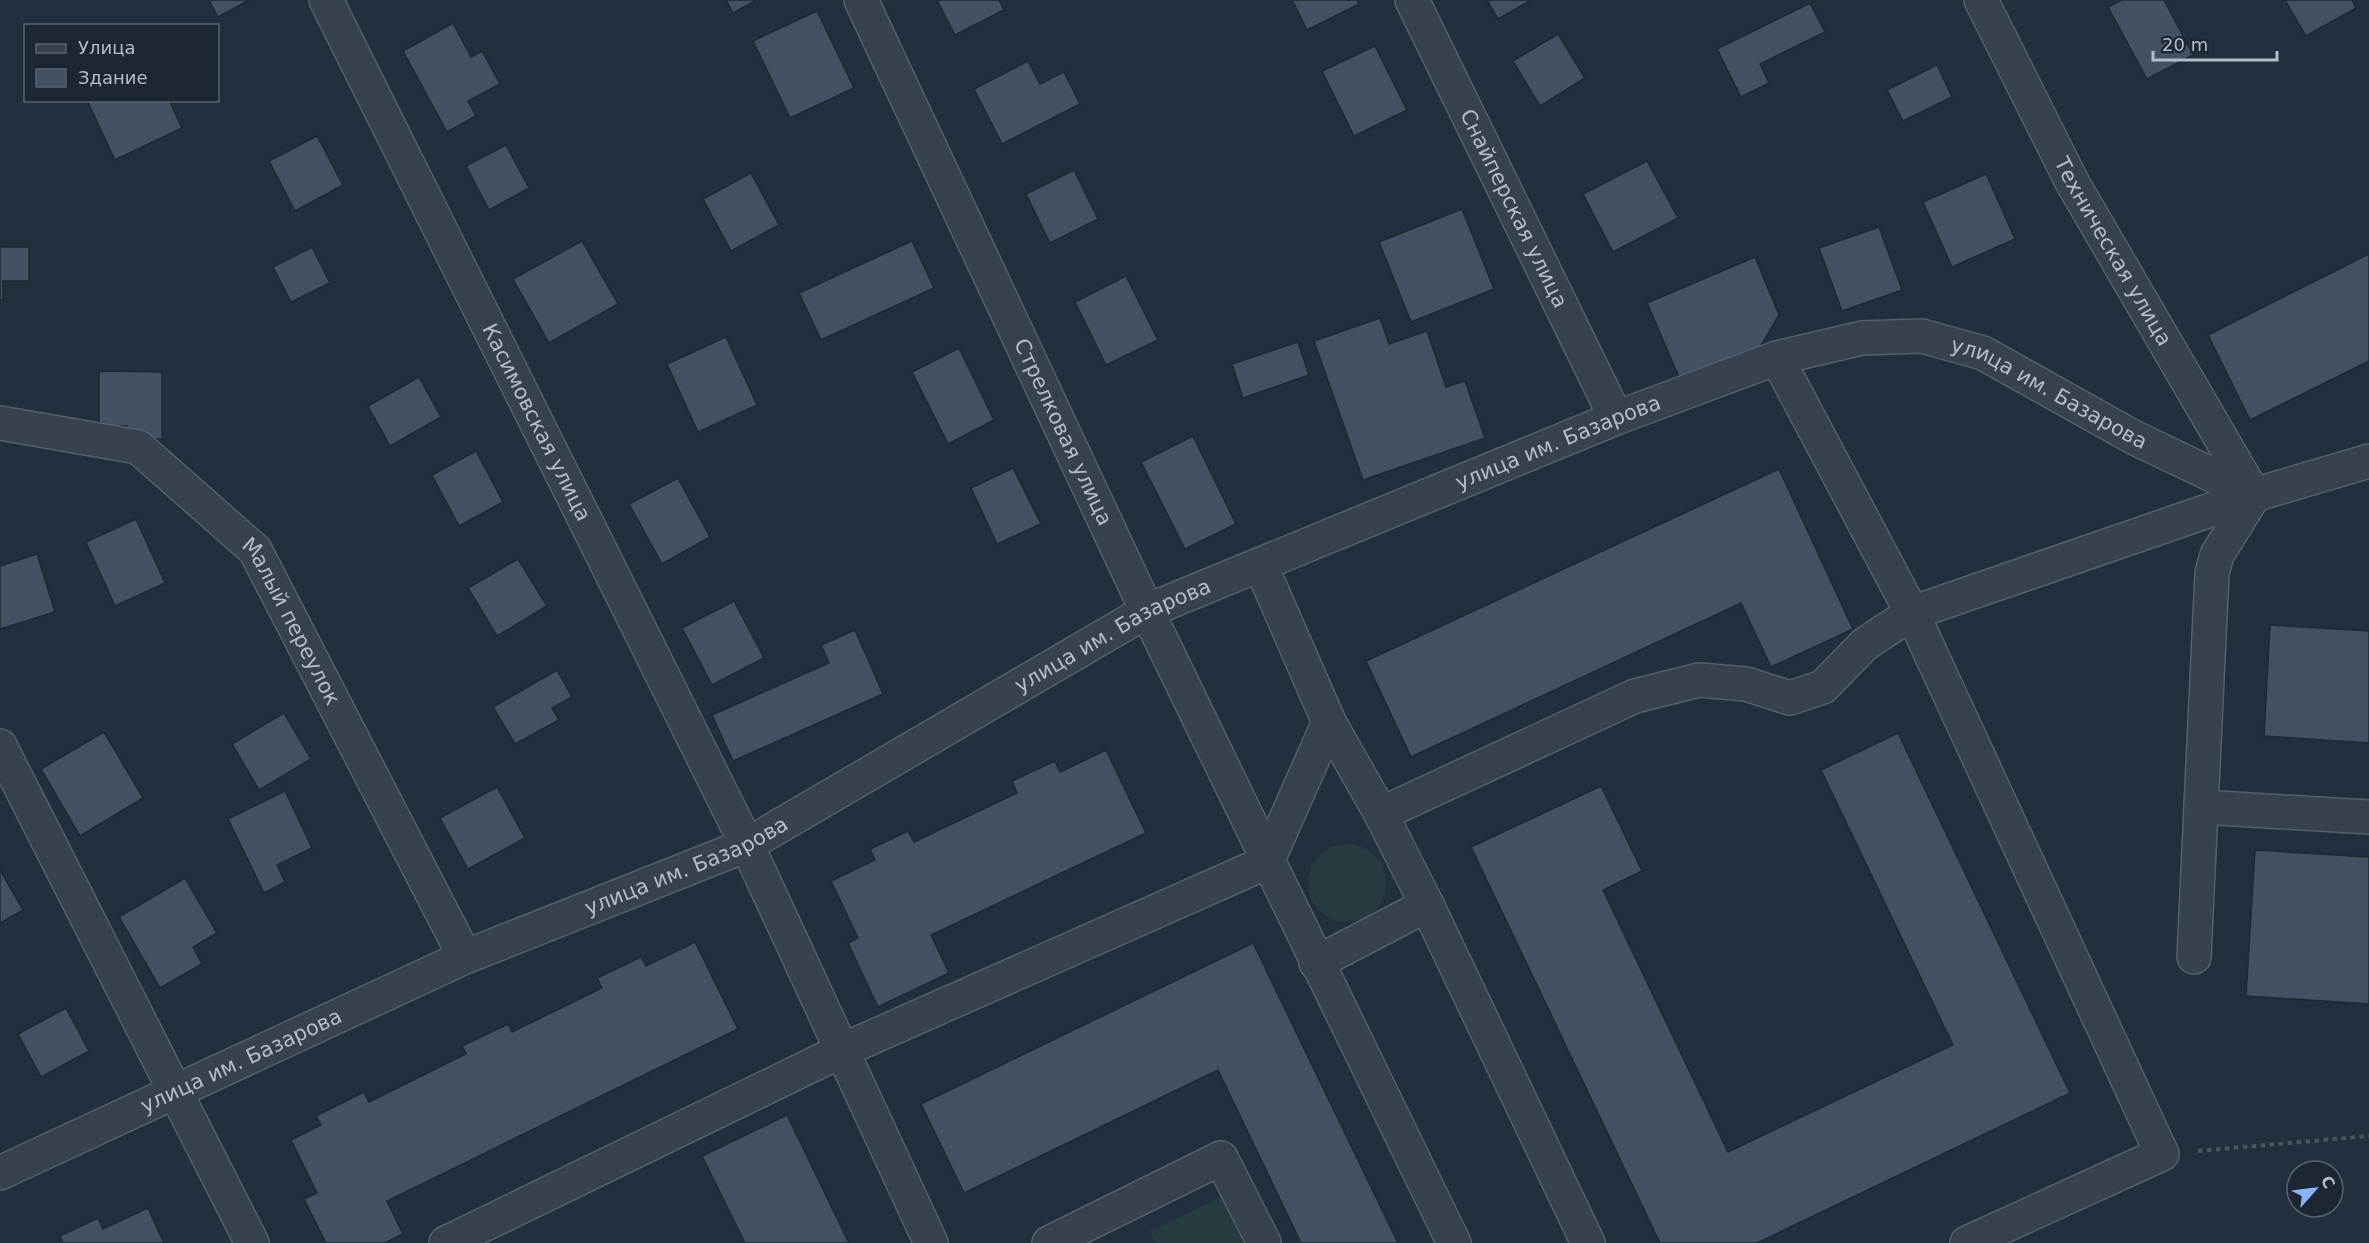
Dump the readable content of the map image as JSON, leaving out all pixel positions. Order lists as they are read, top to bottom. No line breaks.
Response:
{"streets":{"street":["Снайперская улица","Техническая улица","улица им. Базарова","Касимовская улица","Стрелковая улица","Малый переулок"]},"crossings":[["Снайперская улица","улица им. Базарова"],["Техническая улица","улица им. Базарова"],["улица им. Базарова","Касимовская улица"],["улица им. Базарова","Стрелковая улица"],["улица им. Базарова","Малый переулок"]],"legend":["Улица","Здание"],"scale_bar":"20 m","north":"top right"}
